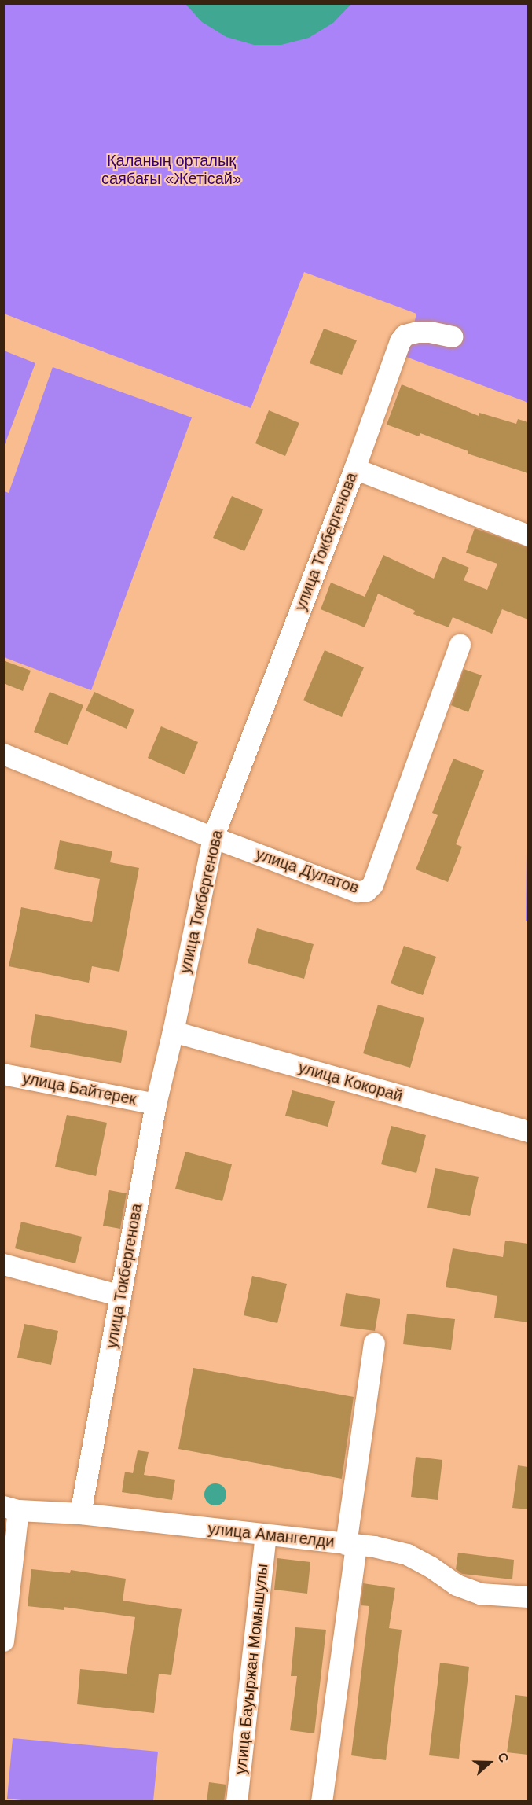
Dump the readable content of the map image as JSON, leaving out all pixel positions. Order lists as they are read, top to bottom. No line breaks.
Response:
{"streets":{"street":["улица Токбергенова","улица Дулатов","улица Кокорай","улица Байтерек","улица Амангелди","улица Бауыржан Момышулы"]},"crossings":[["улица Токбергенова","улица Дулатов"],["улица Токбергенова","улица Кокорай"],["улица Токбергенова","улица Байтерек"],["улица Токбергенова","улица Амангелди"],["улица Амангелди","улица Бауыржан Момышулы"]],"parks":["Қаланың орталық саябағы «Жетісай»"],"north":"right"}
